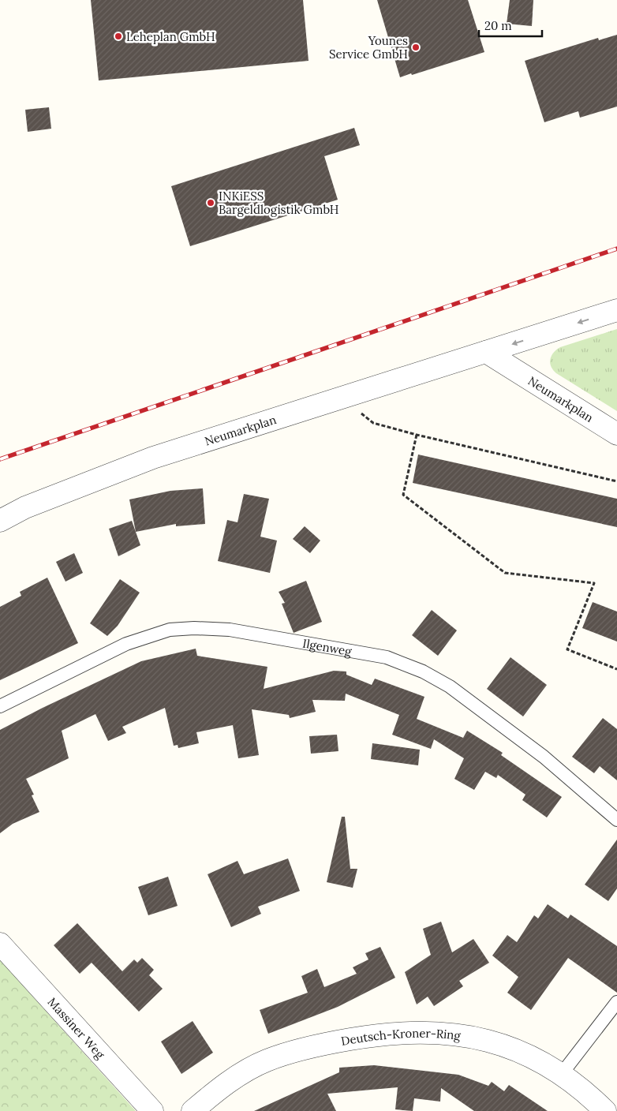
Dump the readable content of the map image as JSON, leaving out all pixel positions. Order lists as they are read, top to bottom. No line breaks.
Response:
{"streets":{"street":["Neumarkplan","Massiner Weg","Deutsch-Kroner-Ring"],"lane":["Ilgenweg"]},"places":["Leheplan GmbH","Younes Service GmbH","INKiESS Bargeldlogistik GmbH"],"scale_bar":"20 m"}
